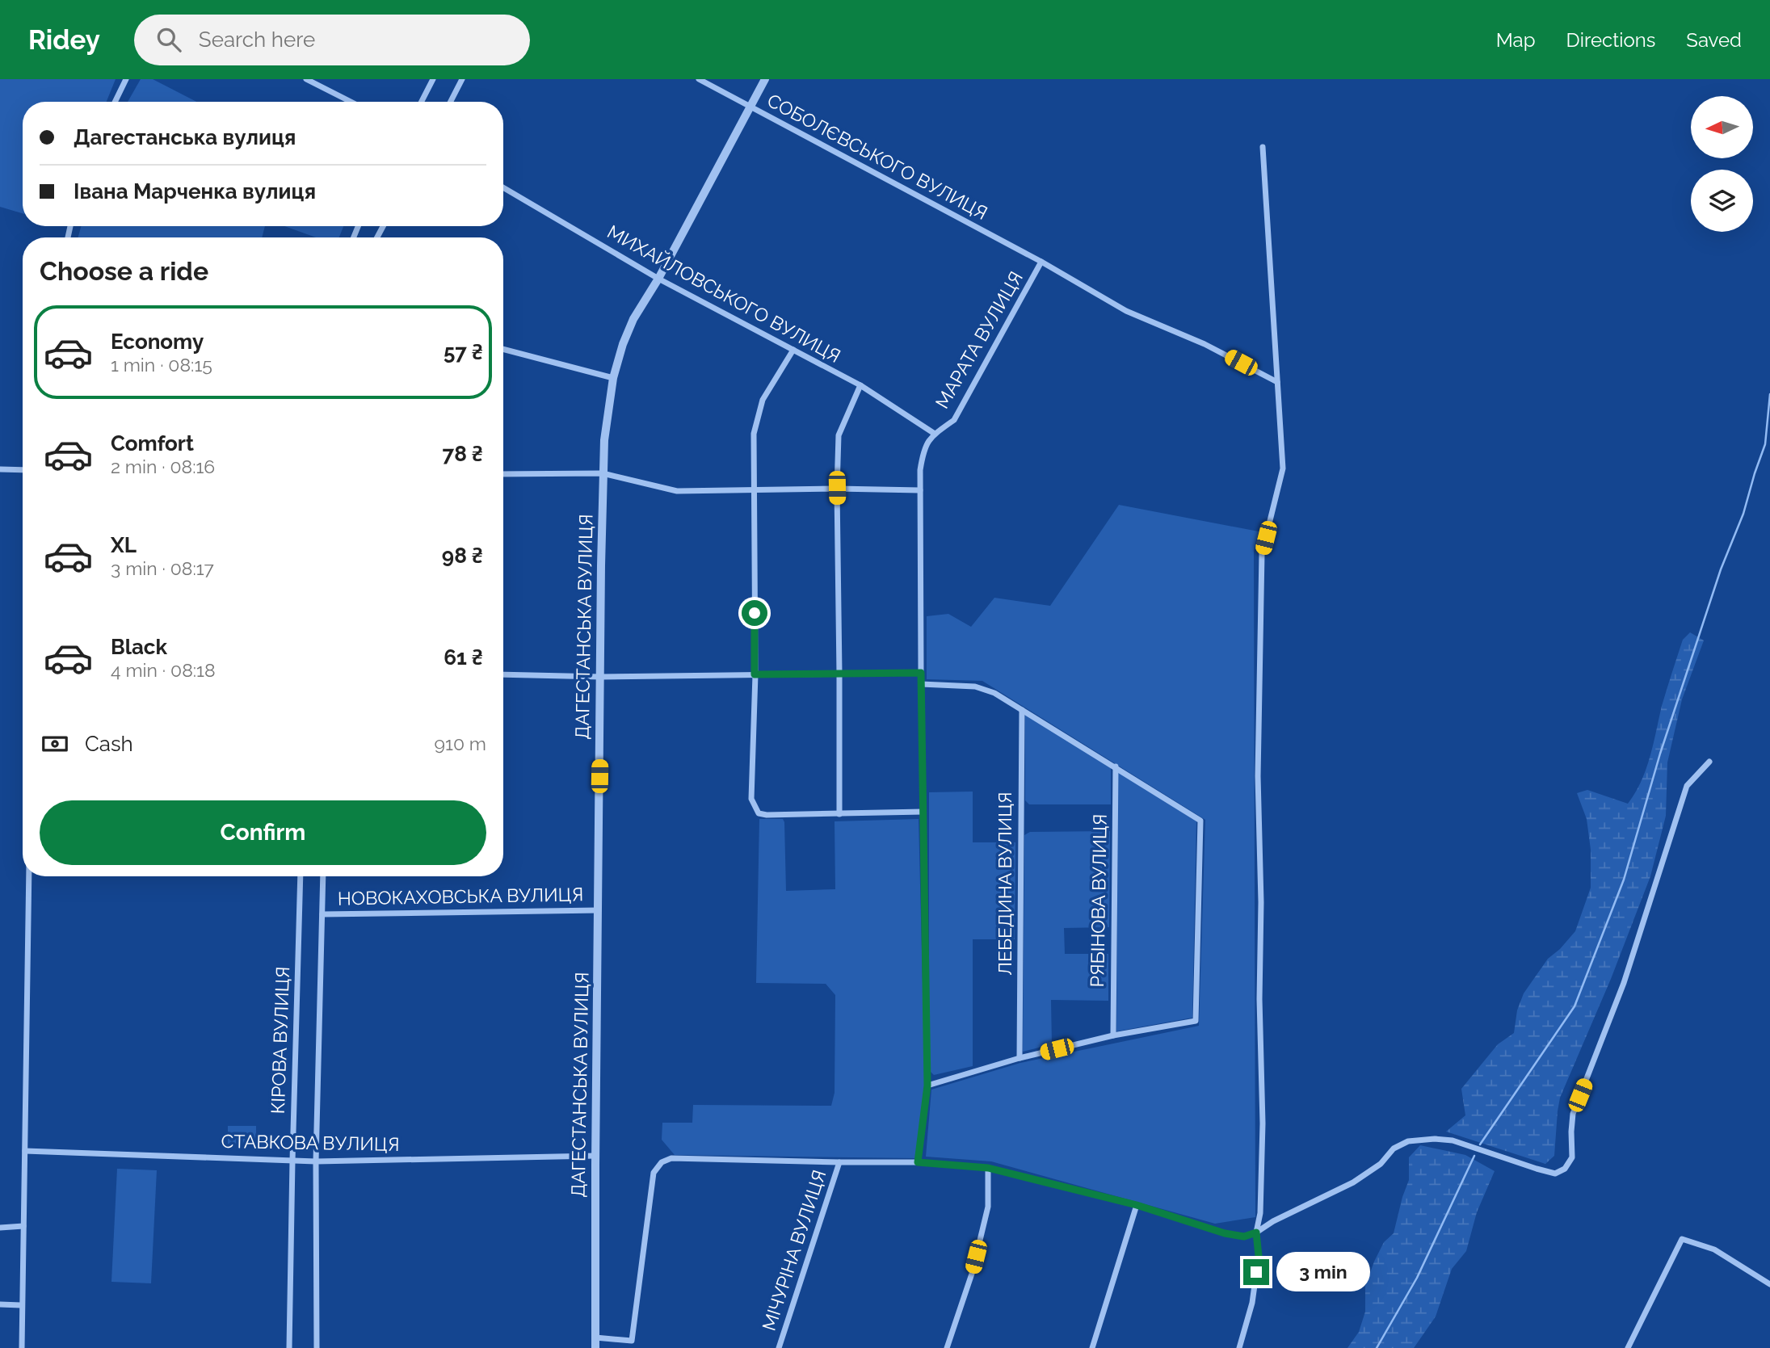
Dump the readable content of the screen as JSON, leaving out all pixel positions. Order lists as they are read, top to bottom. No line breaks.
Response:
{"streets":{"street":["СОБОЛЄВСЬКОГО ВУЛИЦЯ","МИХАЙЛОВСЬКОГО ВУЛИЦЯ","МАРАТА ВУЛИЦЯ","ДАГЕСТАНСЬКА ВУЛИЦЯ","ЛЕБЕДИНА ВУЛИЦЯ","НОВОКАХОВСЬКА ВУЛИЦЯ","РЯБІНОВА ВУЛИЦЯ","КІРОВА ВУЛИЦЯ","СТАВКОВА ВУЛИЦЯ","МІЧУРІНА ВУЛИЦЯ"]},"crossings":[["СОБОЛЄВСЬКОГО ВУЛИЦЯ","МАРАТА ВУЛИЦЯ"],["СОБОЛЄВСЬКОГО ВУЛИЦЯ","ДАГЕСТАНСЬКА ВУЛИЦЯ"],["МИХАЙЛОВСЬКОГО ВУЛИЦЯ","МАРАТА ВУЛИЦЯ"],["МИХАЙЛОВСЬКОГО ВУЛИЦЯ","ДАГЕСТАНСЬКА ВУЛИЦЯ"],["ДАГЕСТАНСЬКА ВУЛИЦЯ","НОВОКАХОВСЬКА ВУЛИЦЯ"],["ДАГЕСТАНСЬКА ВУЛИЦЯ","СТАВКОВА ВУЛИЦЯ"],["НОВОКАХОВСЬКА ВУЛИЦЯ","КІРОВА ВУЛИЦЯ"],["КІРОВА ВУЛИЦЯ","СТАВКОВА ВУЛИЦЯ"]],"north":"left","page":{"header":"Ridey","search":"Search here","nav":["Map","Directions","Saved"],"banner":["Дагестанська вулиця","Івана Марченка вулиця"],"heading":"Choose a ride","list":[{"name":"Economy","note":"1 min · 08:15","value":"57 ₴"},{"name":"Comfort","note":"2 min · 08:16","value":"78 ₴"},{"name":"XL","note":"3 min · 08:17","value":"98 ₴"},{"name":"Black","note":"4 min · 08:18","value":"61 ₴"}],"pay":["Cash","910 m"],"buttons":"Confirm","bubble":"3 min"}}
